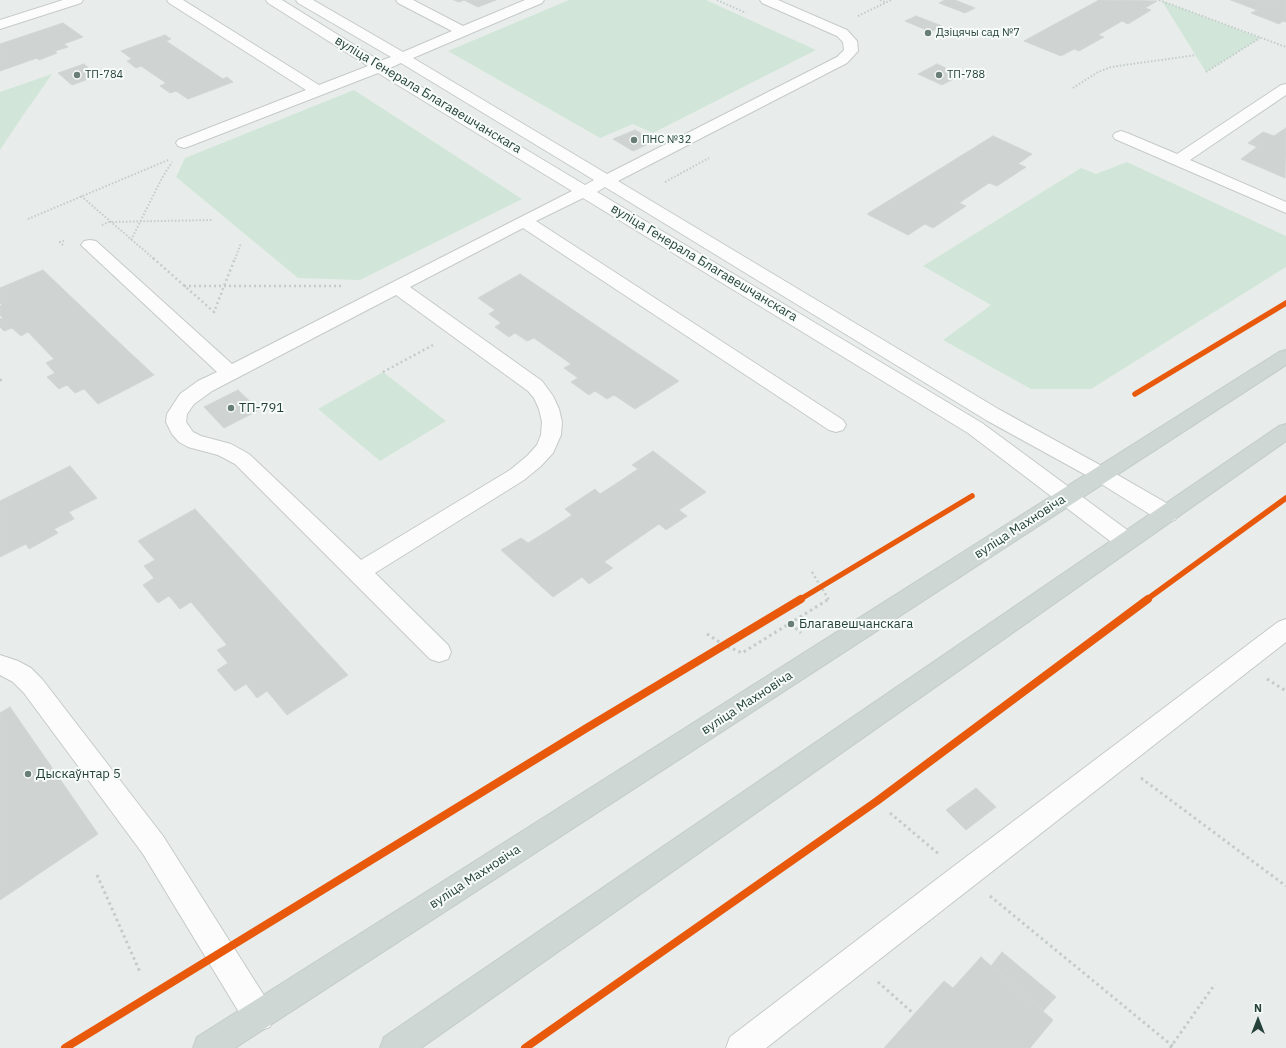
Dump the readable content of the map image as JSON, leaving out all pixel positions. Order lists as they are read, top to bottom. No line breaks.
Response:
{"streets":{"main road":["вуліца Махновіча"],"street":["вуліца Генерала Благавешчанскага"]},"crossings":[["вуліца Генерала Благавешчанскага","вуліца Махновіча"]],"places":["Дзіцячы сад №7","ТП-784","ТП-788","ПНС №32","ТП-791","Благавешчанскага","Дыскаўнтар 5"],"north":"top"}
